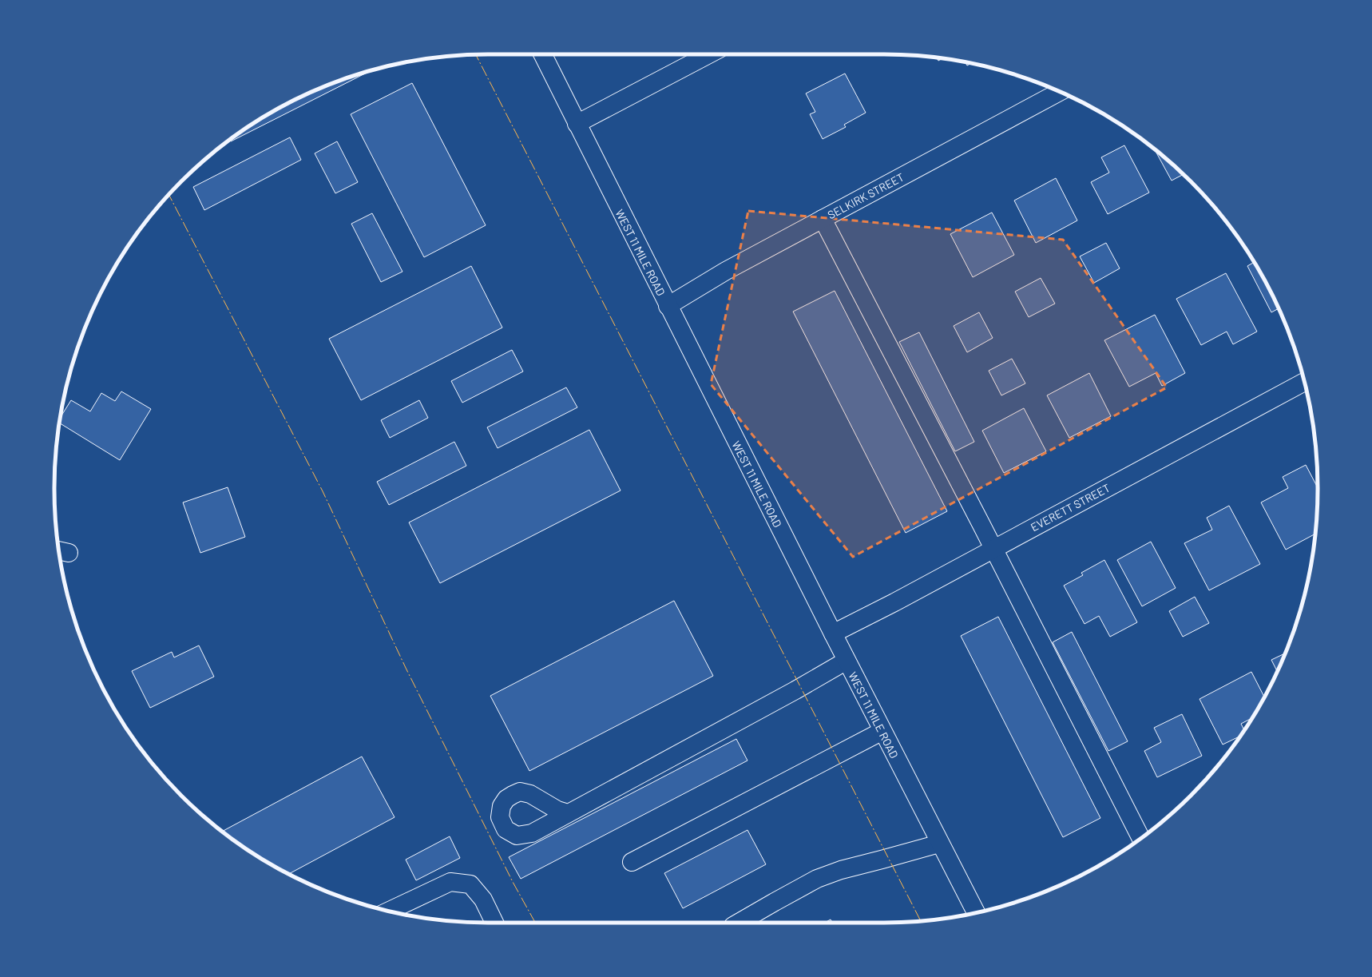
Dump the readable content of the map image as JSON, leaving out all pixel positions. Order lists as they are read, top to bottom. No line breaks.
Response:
{"streets":{"street":["SELKIRK STREET","WEST 11 MILE ROAD","EVERETT STREET"]},"crossings":[["SELKIRK STREET","WEST 11 MILE ROAD"],["WEST 11 MILE ROAD","EVERETT STREET"]]}
